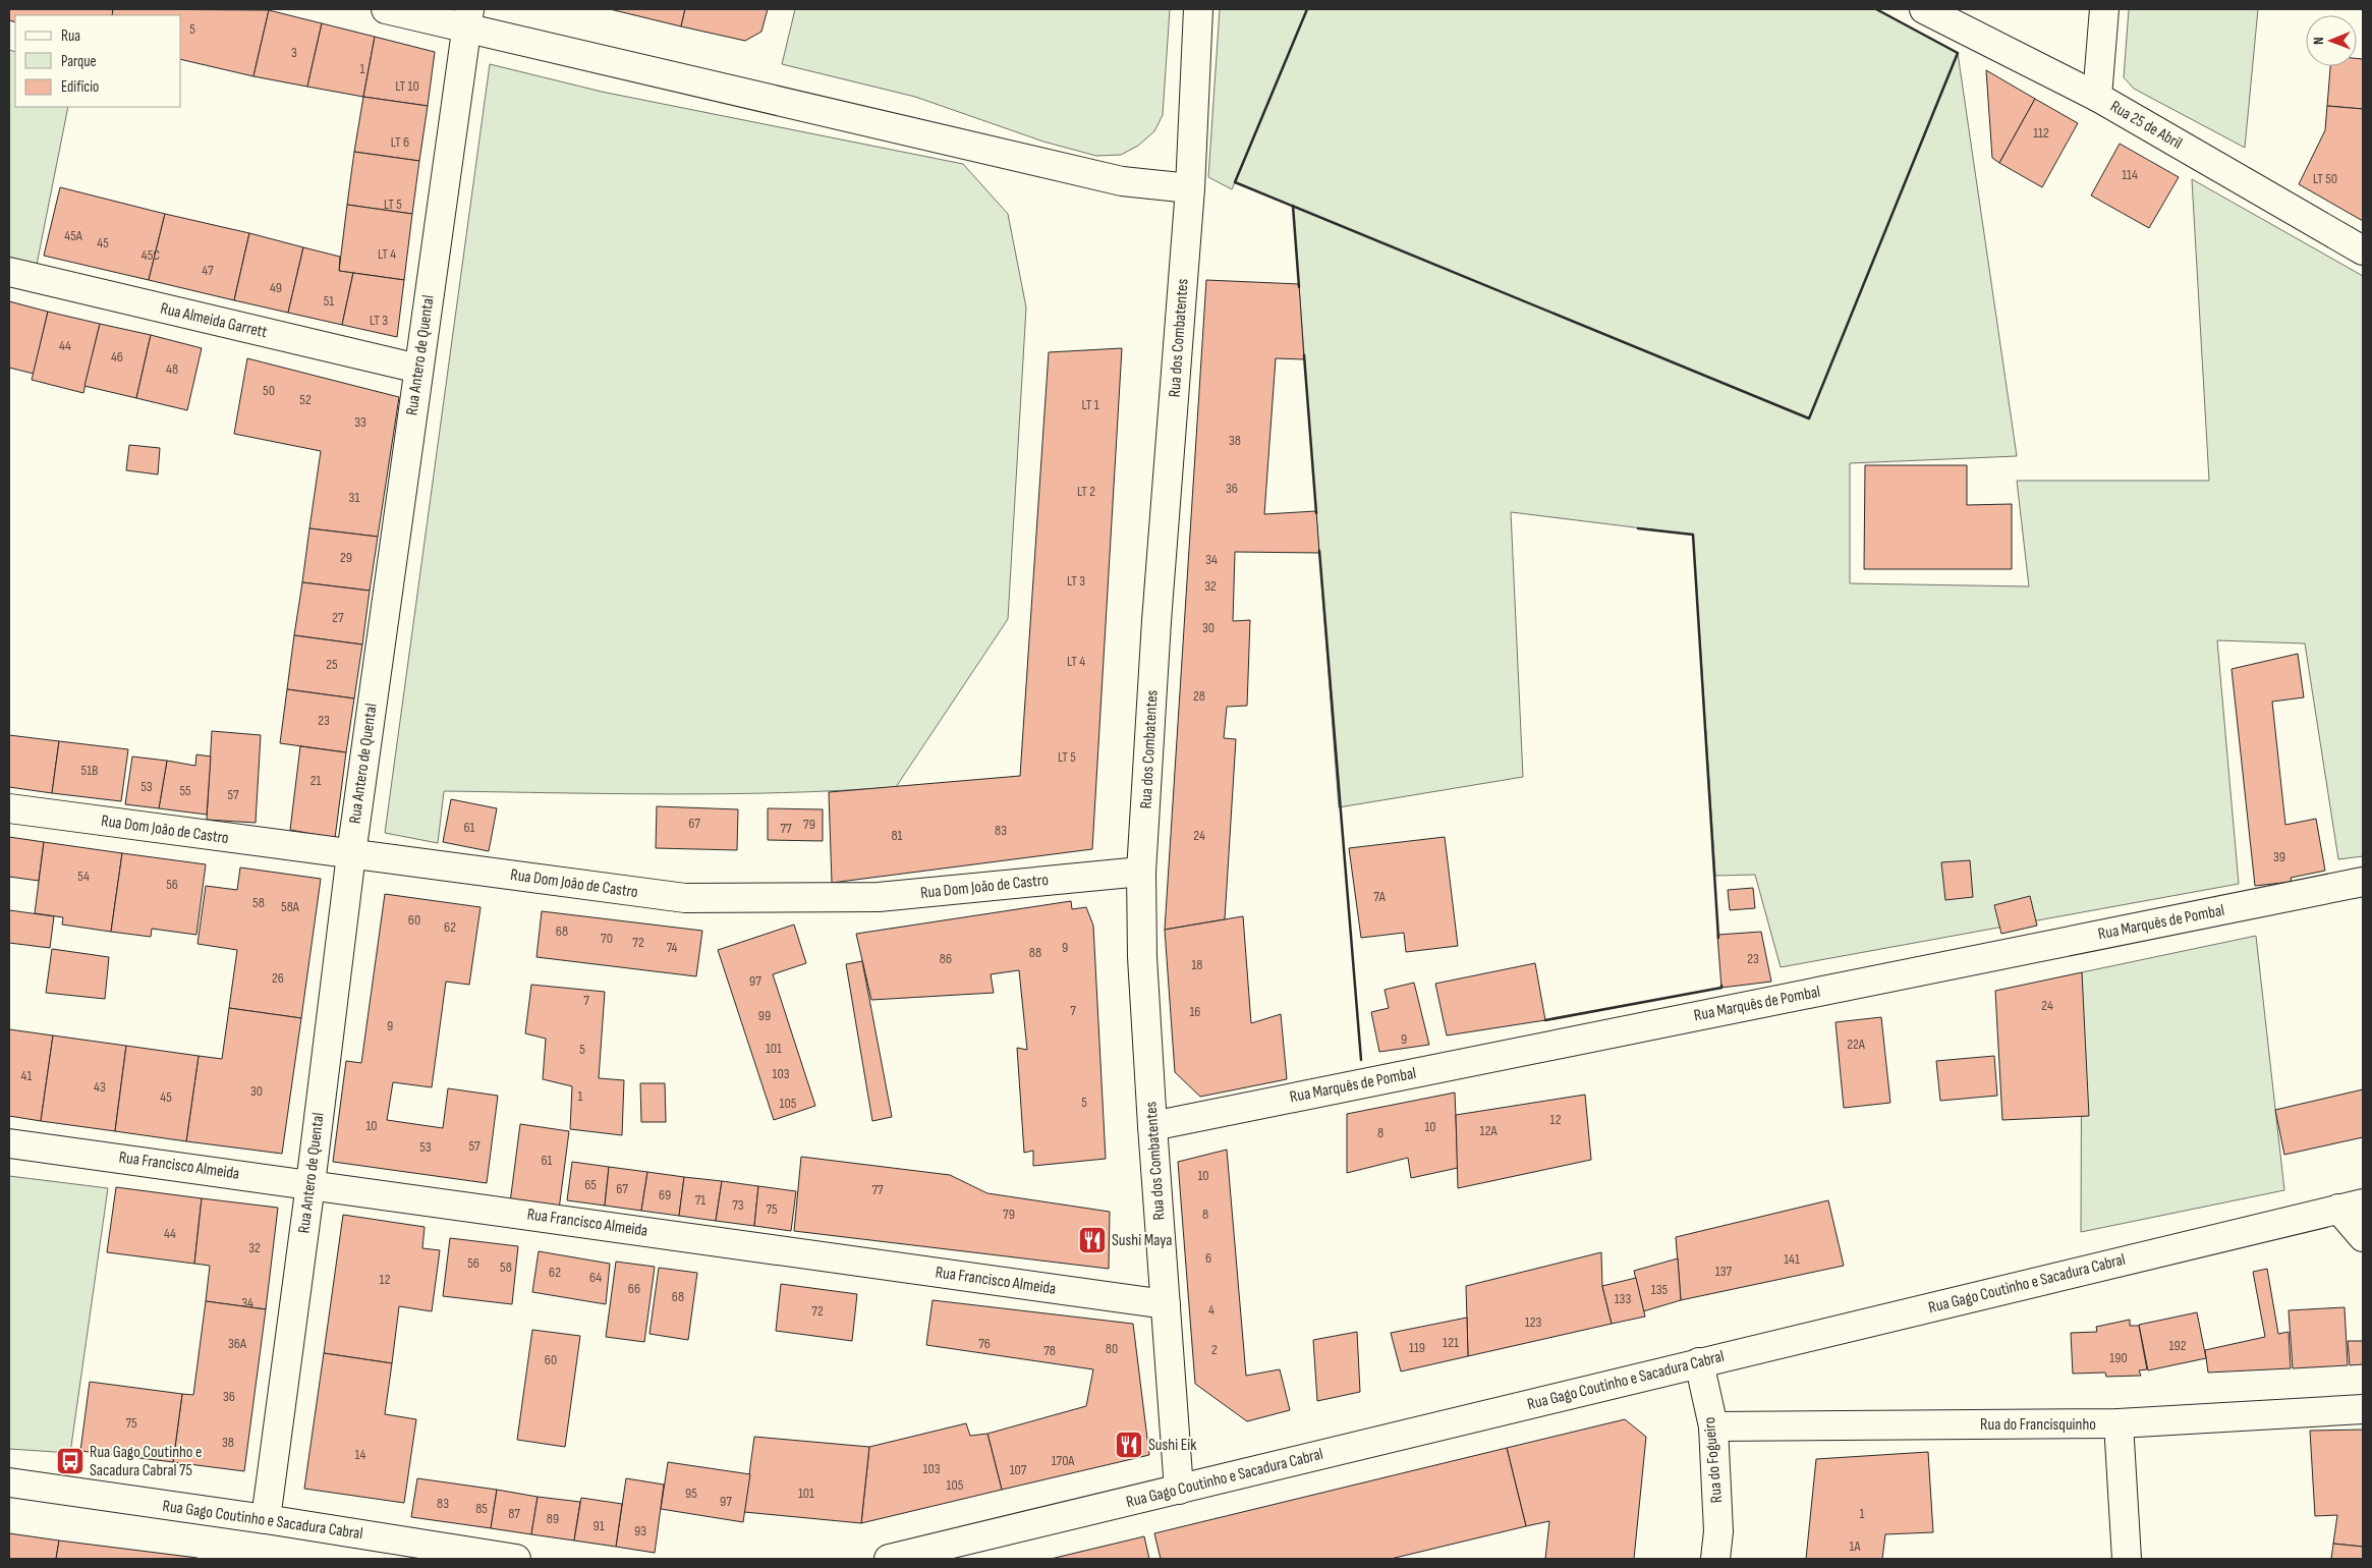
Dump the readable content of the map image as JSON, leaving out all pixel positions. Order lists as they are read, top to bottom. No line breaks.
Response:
{"streets":{"street":["Rua 25 de Abril","Rua Almeida Garrett","Rua dos Combatentes","Rua Antero de Quental","Rua Dom João de Castro","Rua Marquês de Pombal","Rua Francisco Almeida","Rua Gago Coutinho e Sacadura Cabral","Rua do Francisquinho","Rua do Fogueiro"]},"crossings":[["Rua Almeida Garrett","Rua Antero de Quental"],["Rua dos Combatentes","Rua Dom João de Castro"],["Rua dos Combatentes","Rua Marquês de Pombal"],["Rua dos Combatentes","Rua Francisco Almeida"],["Rua dos Combatentes","Rua Gago Coutinho e Sacadura Cabral"],["Rua Antero de Quental","Rua Dom João de Castro"],["Rua Antero de Quental","Rua Francisco Almeida"],["Rua Antero de Quental","Rua Gago Coutinho e Sacadura Cabral"],["Rua Gago Coutinho e Sacadura Cabral","Rua do Fogueiro"],["Rua do Francisquinho","Rua do Fogueiro"]],"places":{"restaurant":["Sushi Maya","Sushi Eik"],"bus stop":["Rua Gago Coutinho e Sacadura Cabral 75"]},"house_numbers":["5","3","1","LT 10","112","LT 6","114","LT 50","LT 5","45A","45","LT 4","45C","47","49","51","LT 3","44","46","48","50","52","LT 1","33","38","36","LT 2","31","29","34","LT 3","32","27","30","LT 4","25","28","23","LT 5","51B","21","53","55","57","67","79","61","77","83","81","24","39","54","56","7A","58","58A","60","62","68","70","72","74","9","88","86","23","18","26","97","7","24","7","16","99","9","9","22A","101","5","103","41","43","30","1","45","5","105","12","10","10","12A","8","57","53","61","10","65","67","77","69","71","73","75","79","8","44","32","6","141","56","58","137","62","64","12","66","135","68","133","34","4","72","123","121","36A","76","192","119","80","2","78","190","60","36","75","38","14","170A","103","107","105","95","101","97","83","85","87","1","89","91","93","1A"],"legend":["Rua","Parque","Edifício"],"north":"left"}
